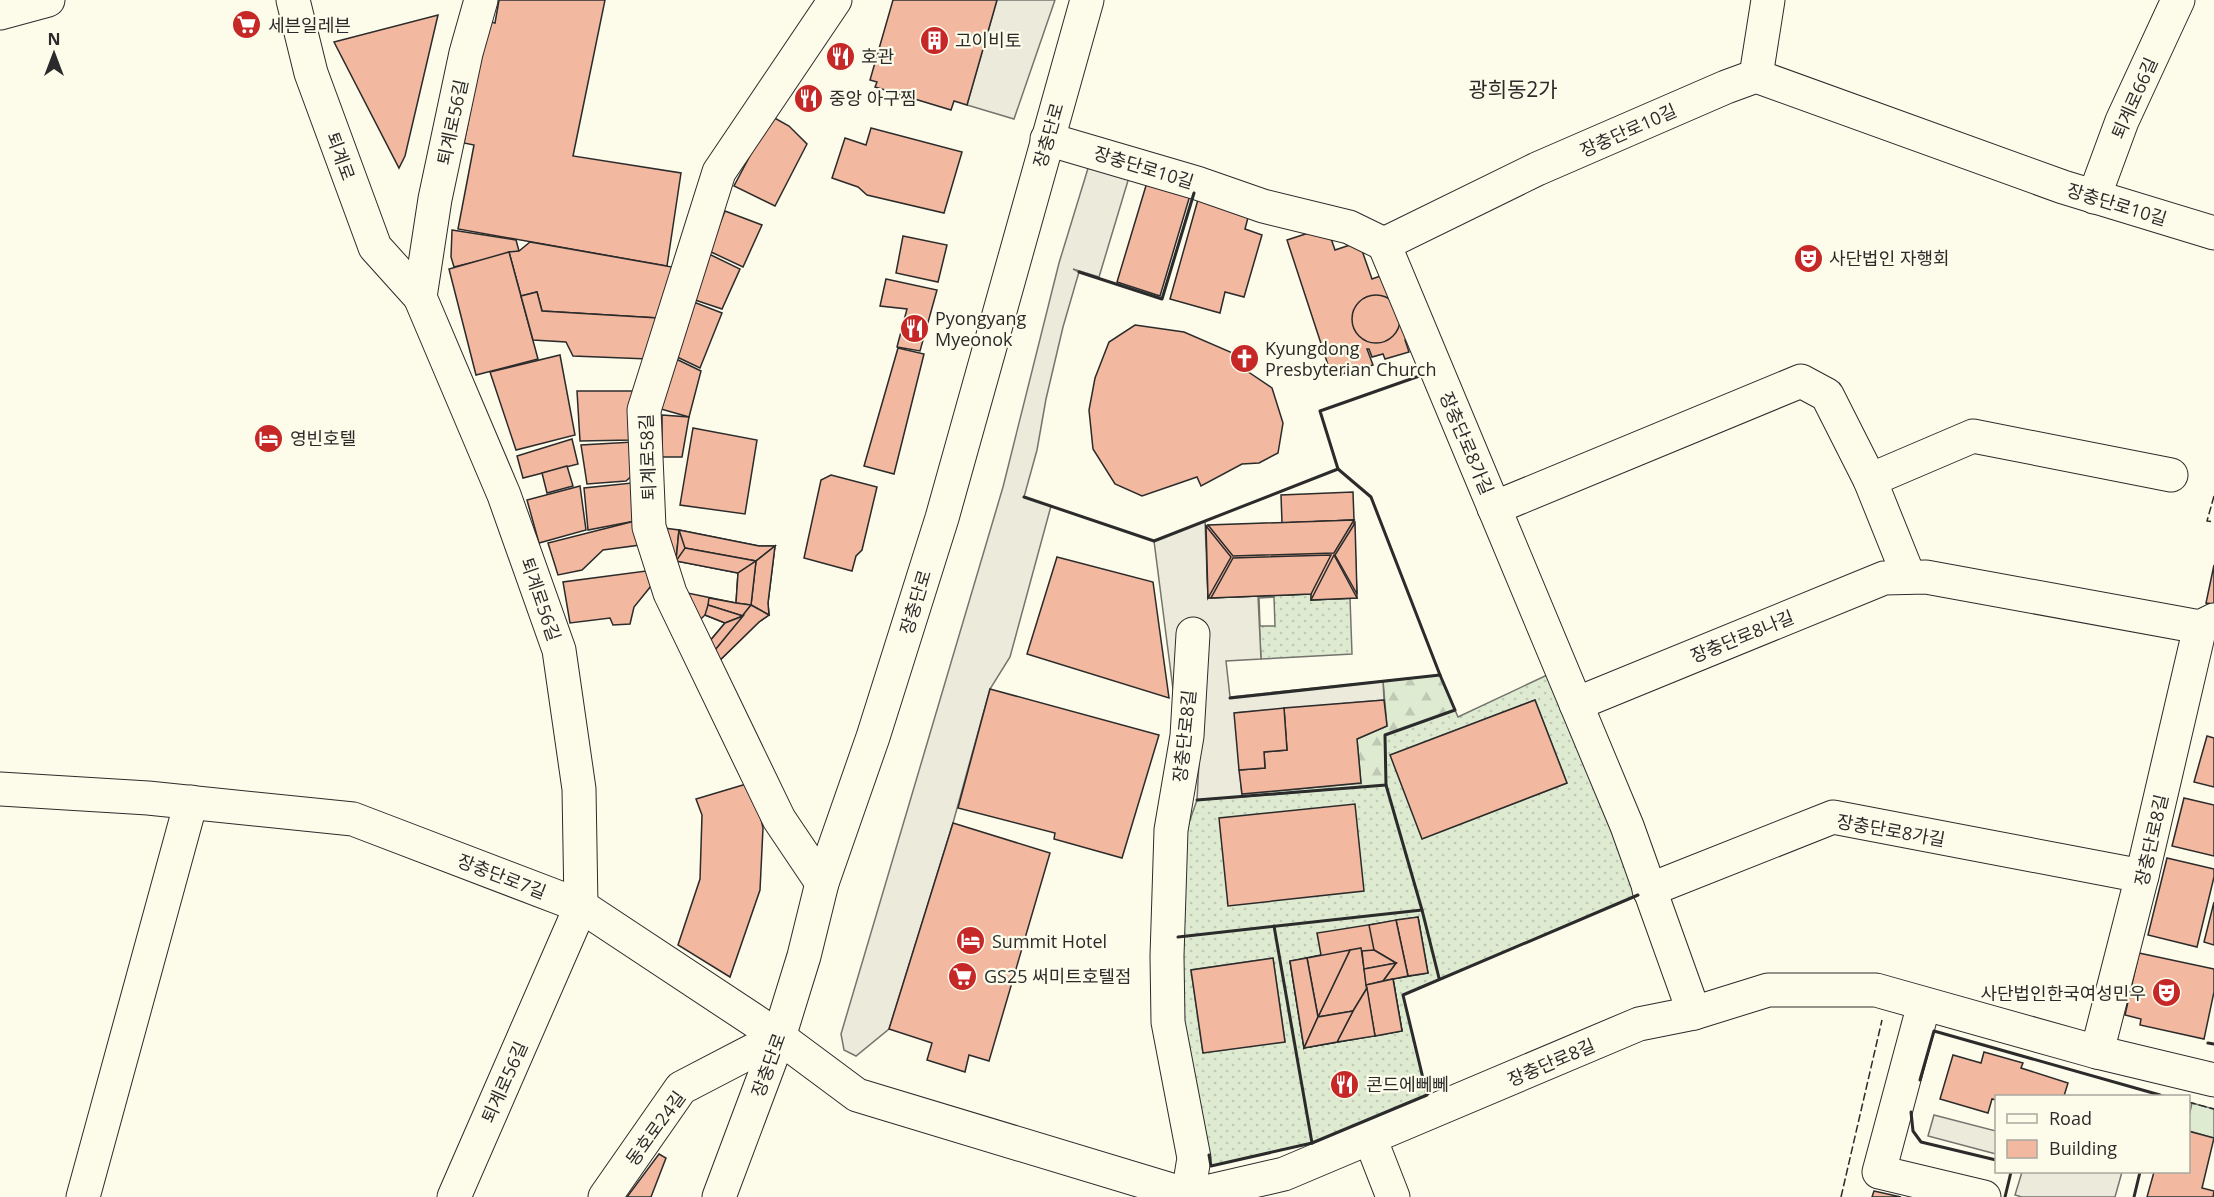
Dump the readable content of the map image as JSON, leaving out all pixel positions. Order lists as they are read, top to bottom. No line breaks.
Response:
{"streets":{"street":["퇴계로66길","퇴계로56길","장충단로10길","장충단로","퇴계로","장충단로8가길","퇴계로58길","장충단로8나길","장충단로8길","장충단로7길","동호로24길"]},"crossings":[["퇴계로66길","장충단로10길"],["퇴계로56길","퇴계로"],["퇴계로56길","장충단로7길"],["장충단로10길","장충단로"],["장충단로10길","장충단로8가길"],["장충단로","퇴계로58길"],["장충단로","장충단로8길"],["장충단로","장충단로7길"],["장충단로","동호로24길"],["장충단로8가길","장충단로8나길"],["장충단로8가길","장충단로8길"],["장충단로8나길","장충단로8길"],["장충단로8길","장충단로7길"],["장충단로8길","동호로24길"],["장충단로7길","동호로24길"]],"districts":["광희동2가"],"places":{"supermarket":["세븐일레븐","GS25 써미트호텔점"],"building":["고이비토"],"restaurant":["호관","중앙 아구찜","Pyongyang Myeonok","콘드에뻬뻬"],"theatre":["사단법인 자행회","사단법인한국여성민우"],"church":["Kyungdong Presbyterian Church"],"hotel":["영빈호텔","Summit Hotel"]},"legend":["Road","Building"],"north":"top"}
